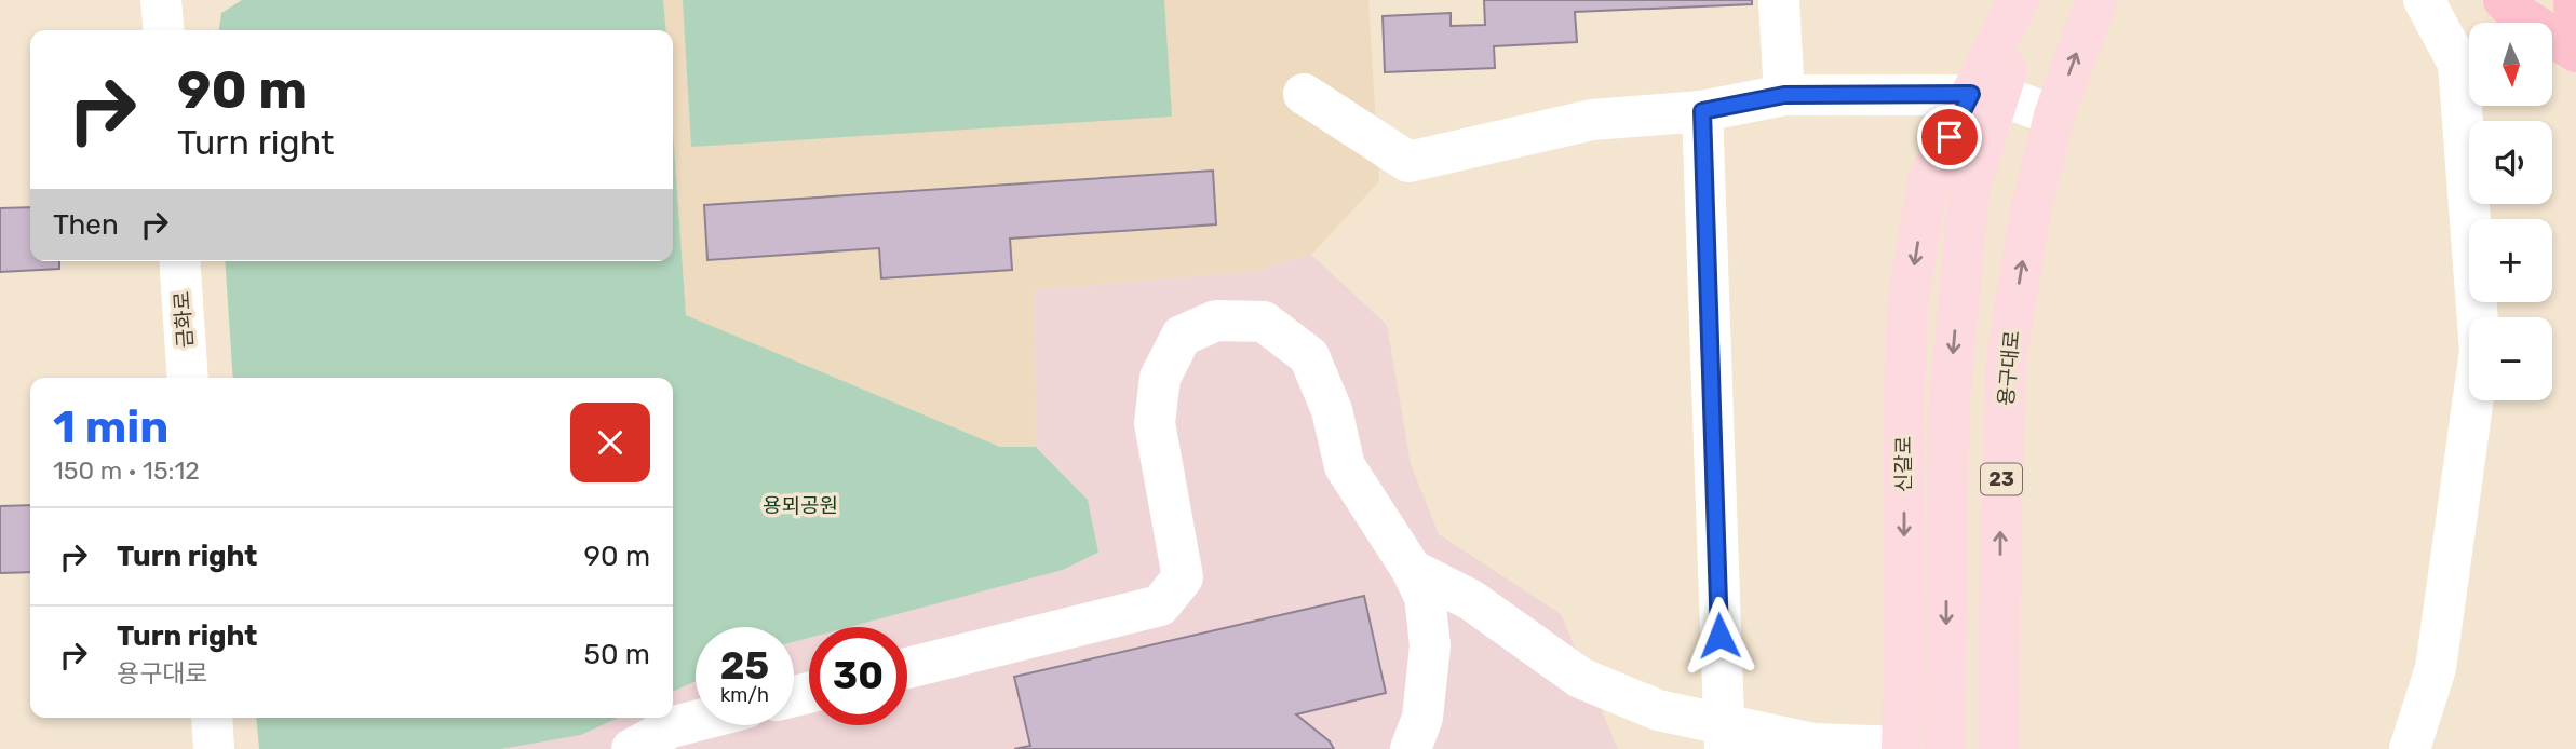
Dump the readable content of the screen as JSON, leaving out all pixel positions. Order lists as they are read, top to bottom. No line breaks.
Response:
{"streets":{"main road":["용구대로","신갈로","23"],"street":["금화로"]},"parks":["용뫼공원"],"north":"bottom","page":{"map_buttons":["+","−"],"turn":["90 m","Turn right"],"then":"Then","heading":["1 min","150 m · 15:12"],"list":[{"name":"Turn right","value":"90 m"},{"name":"Turn right","note":"용구대로","value":"50 m"}],"speed":"25 km/h","limit":"30"}}
